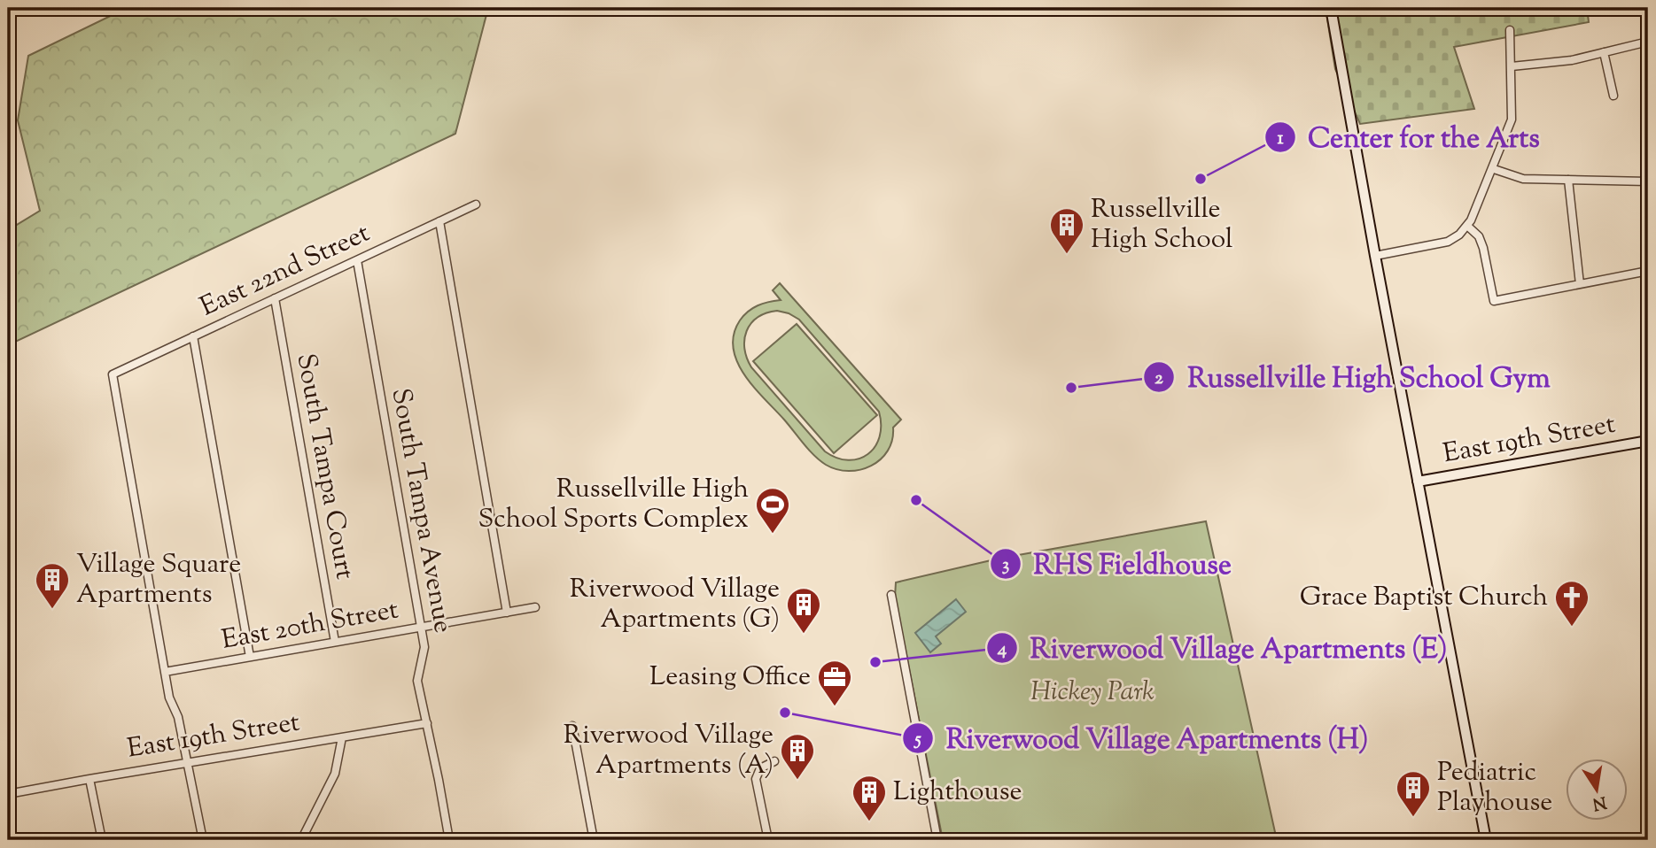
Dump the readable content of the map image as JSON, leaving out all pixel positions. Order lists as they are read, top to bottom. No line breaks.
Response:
{"streets":{"main road":["East 19th Street"],"street":["East 22nd Street","South Tampa Court","South Tampa Avenue","East 20th Street"]},"crossings":[["East 22nd Street","South Tampa Court"],["East 22nd Street","South Tampa Avenue"],["East 22nd Street","East 20th Street"],["East 19th Street","South Tampa Avenue"],["South Tampa Court","East 20th Street"],["South Tampa Avenue","East 20th Street"]],"parks":["Hickey Park"],"places":{"other":["Center for the Arts","Russellville High School Gym","RHS Fieldhouse","Riverwood Village Apartments (E)","Riverwood Village Apartments (H)"],"building":["Russellville High School","Village Square Apartments","Riverwood Village Apartments (G)","Riverwood Village Apartments (A)","Pediatric Playhouse","Lighthouse"],"sports":["Russellville High School Sports Complex"],"church":["Grace Baptist Church"],"office":["Leasing Office"]},"north":"bottom"}
